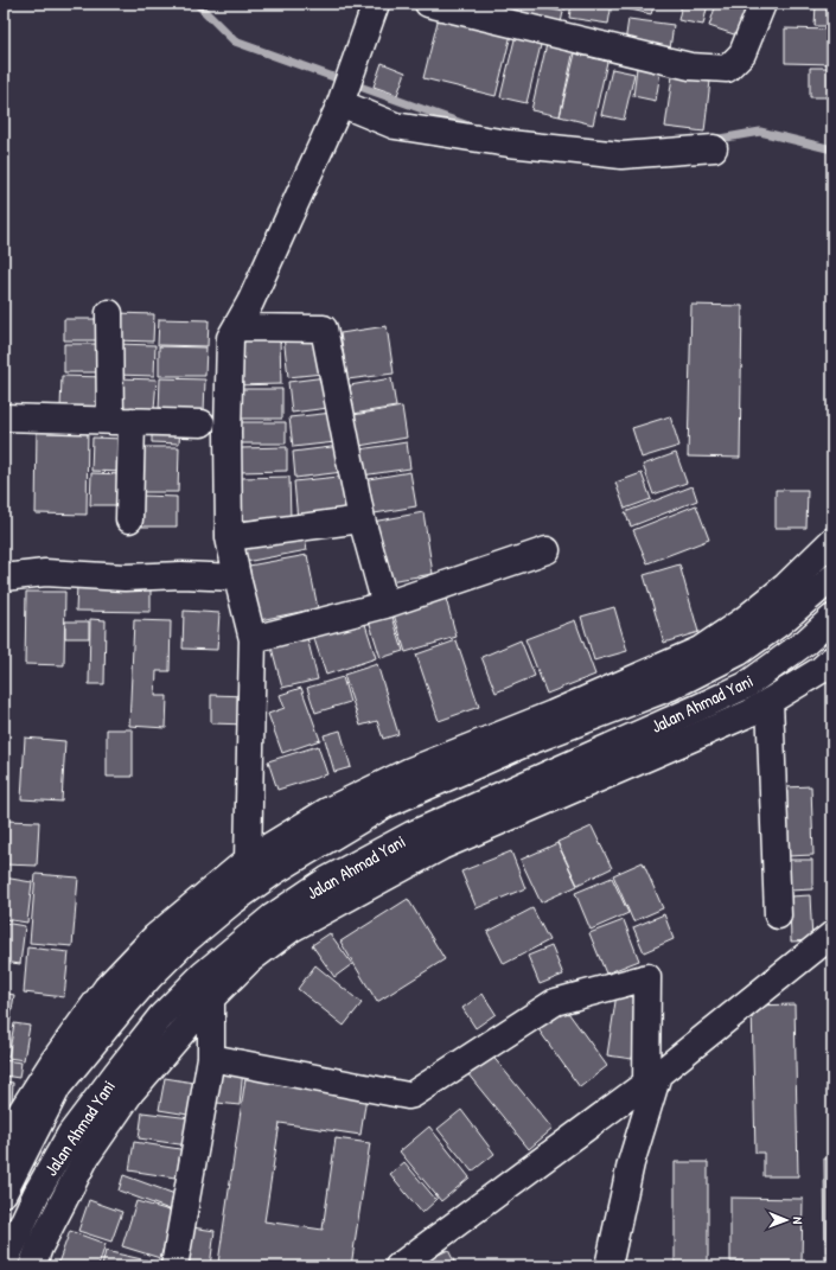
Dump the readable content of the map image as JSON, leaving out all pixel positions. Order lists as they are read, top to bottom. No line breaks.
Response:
{"streets":{"main road":["Jalan Ahmad Yani"]},"north":"right"}
